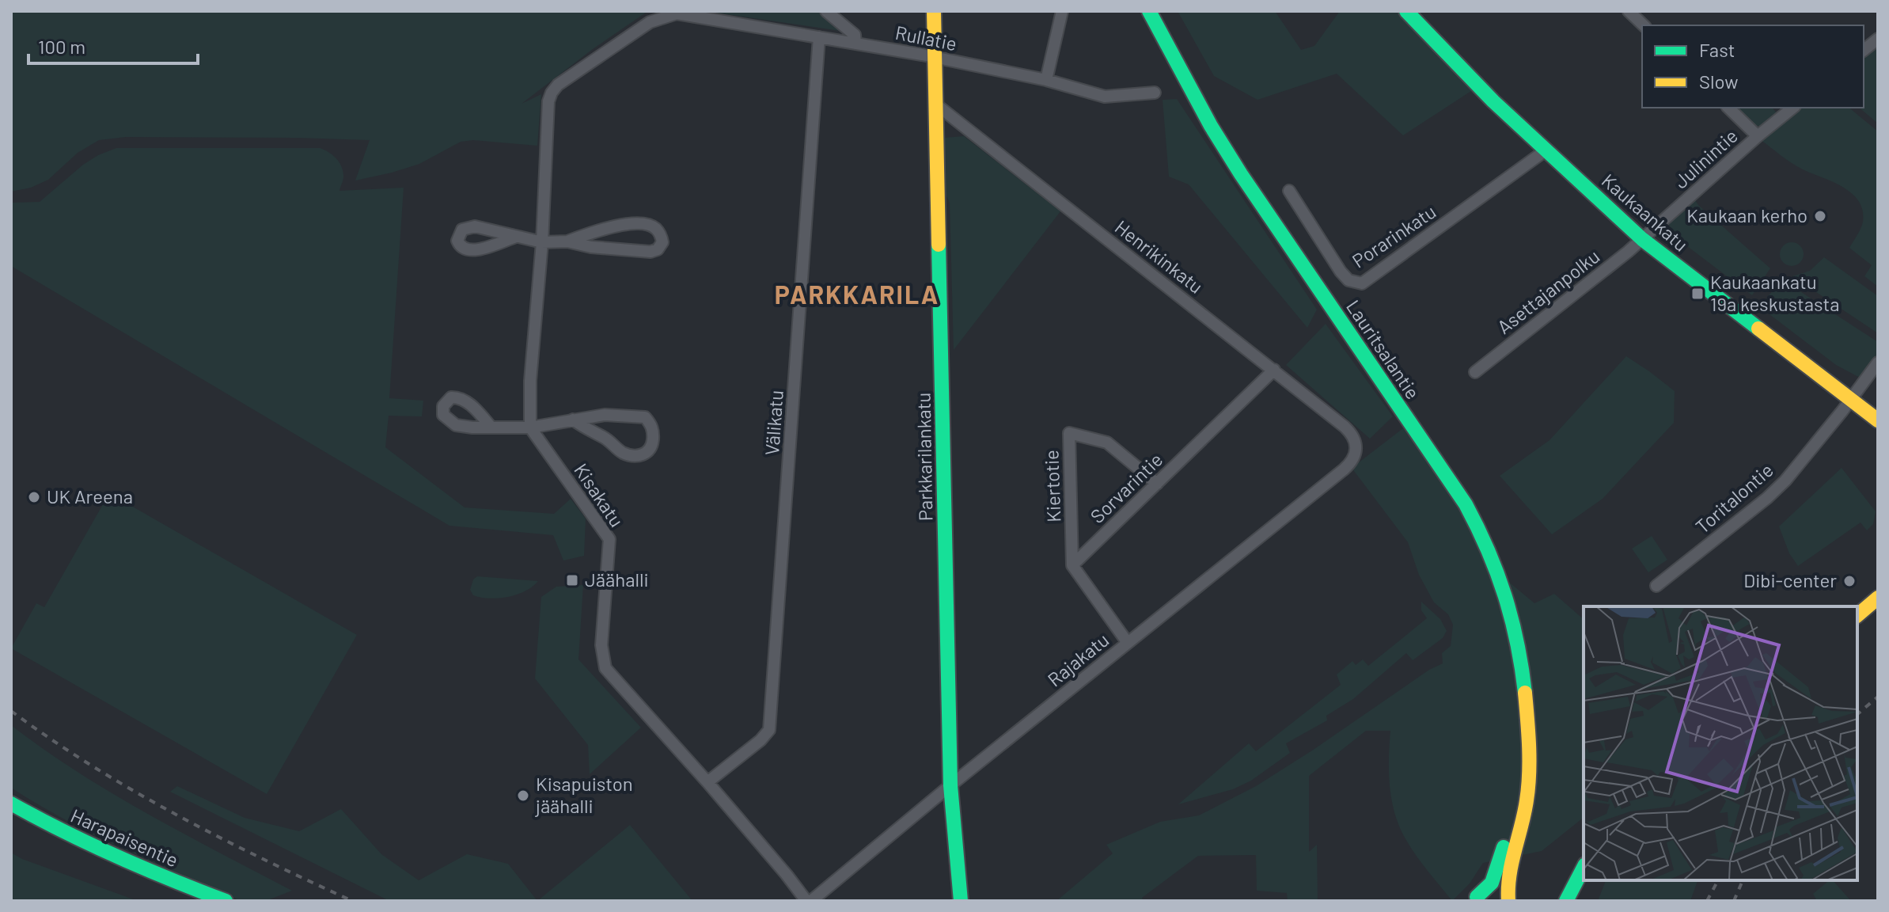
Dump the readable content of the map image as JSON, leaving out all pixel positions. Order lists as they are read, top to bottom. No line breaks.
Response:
{"streets":{"street":["Rullatie","Julinintie","Kaukaankatu","Porarinkatu","Henrikinkatu","Asettajanpolku","Lauritsalantie","Välikatu","Parkkarilankatu","Kiertotie","Sorvarintie","Kisakatu","Toritalontie","Rajakatu","Harapaisentie"]},"crossings":[["Rullatie","Välikatu"],["Rullatie","Parkkarilankatu"],["Julinintie","Kaukaankatu"],["Julinintie","Asettajanpolku"],["Kaukaankatu","Porarinkatu"],["Kaukaankatu","Asettajanpolku"],["Kaukaankatu","Toritalontie"],["Henrikinkatu","Parkkarilankatu"],["Henrikinkatu","Sorvarintie"],["Henrikinkatu","Rajakatu"],["Välikatu","Kisakatu"],["Parkkarilankatu","Rajakatu"],["Kiertotie","Sorvarintie"]],"districts":["PARKKARILA"],"places":{"other":["Kaukaan kerho","UK Areena","Dibi-center","Kisapuiston jäähalli"],"transit":["Kaukaankatu 19a keskustasta","Jäähalli"]},"legend":["Fast","Slow"],"scale_bar":"100 m"}
